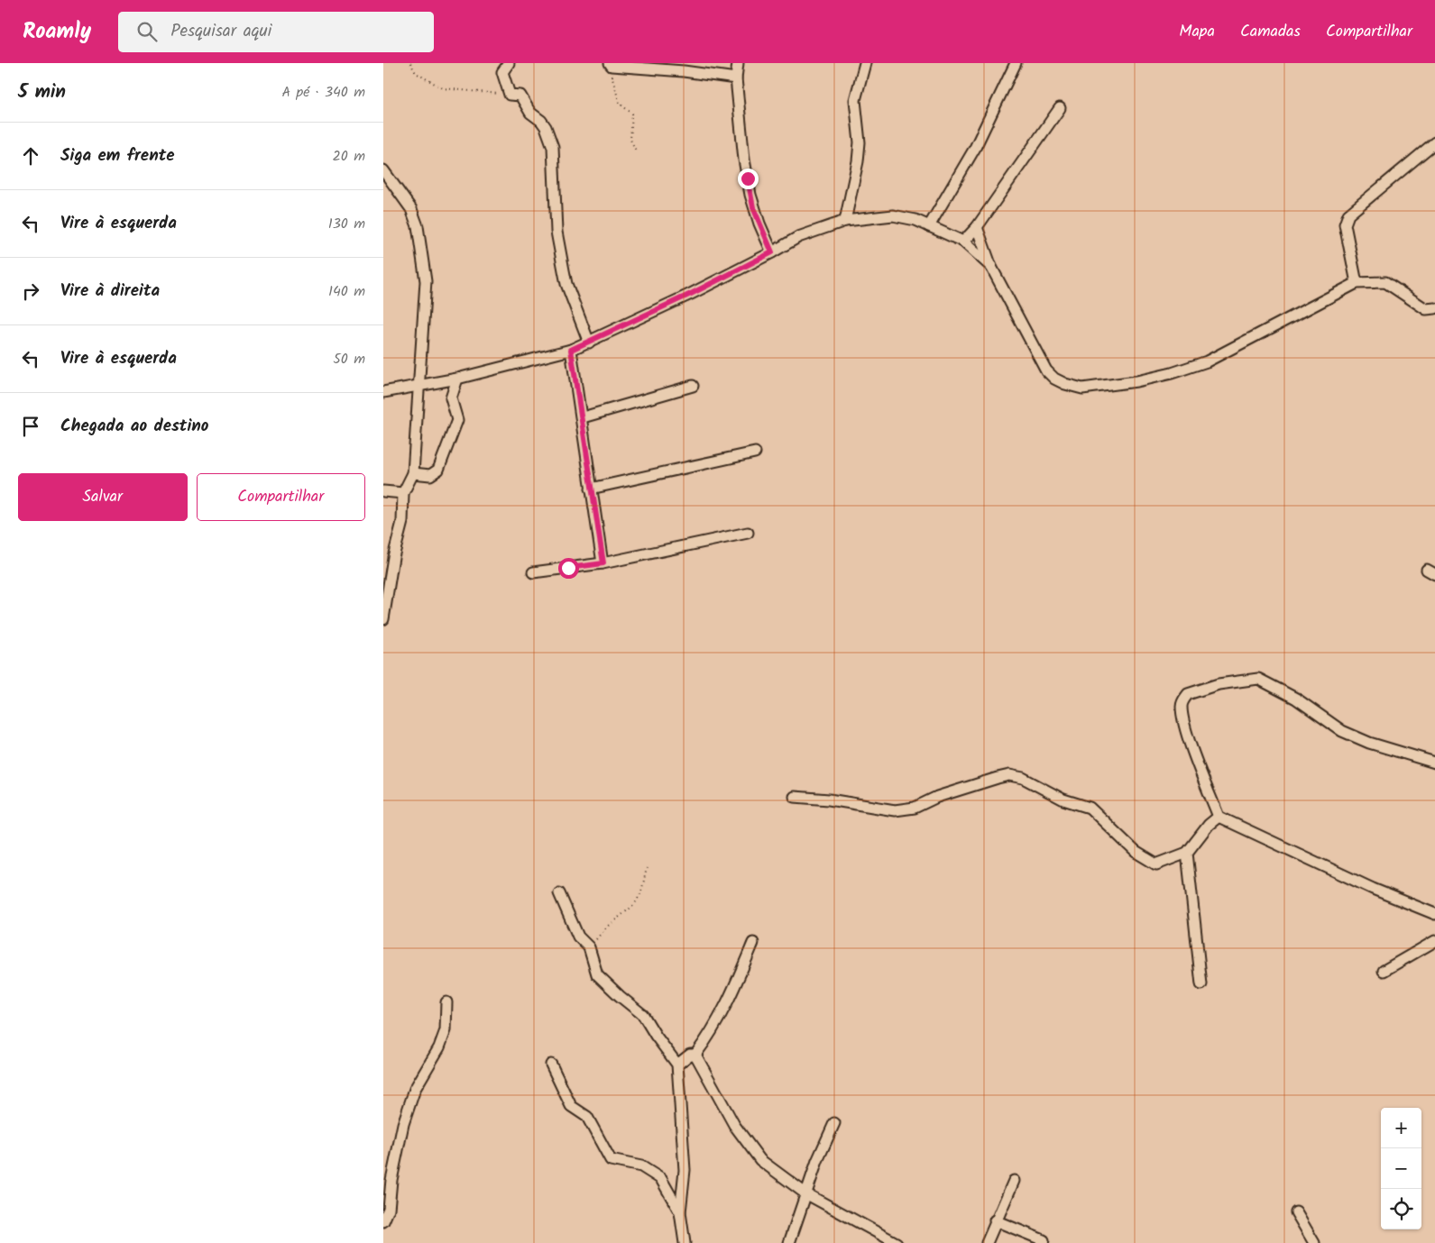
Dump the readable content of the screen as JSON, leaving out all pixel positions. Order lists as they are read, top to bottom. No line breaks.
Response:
{"page":{"header":"Roamly","search":"Pesquisar aqui","nav":["Mapa","Camadas","Compartilhar"],"heading":["5 min","A pé · 340 m"],"list":[["Siga em frente","20 m"],["Vire à esquerda","130 m"],["Vire à direita","140 m"],["Vire à esquerda","50 m"],"Chegada ao destino"],"buttons":["Salvar","Compartilhar"],"map_buttons":["+","−"]}}
